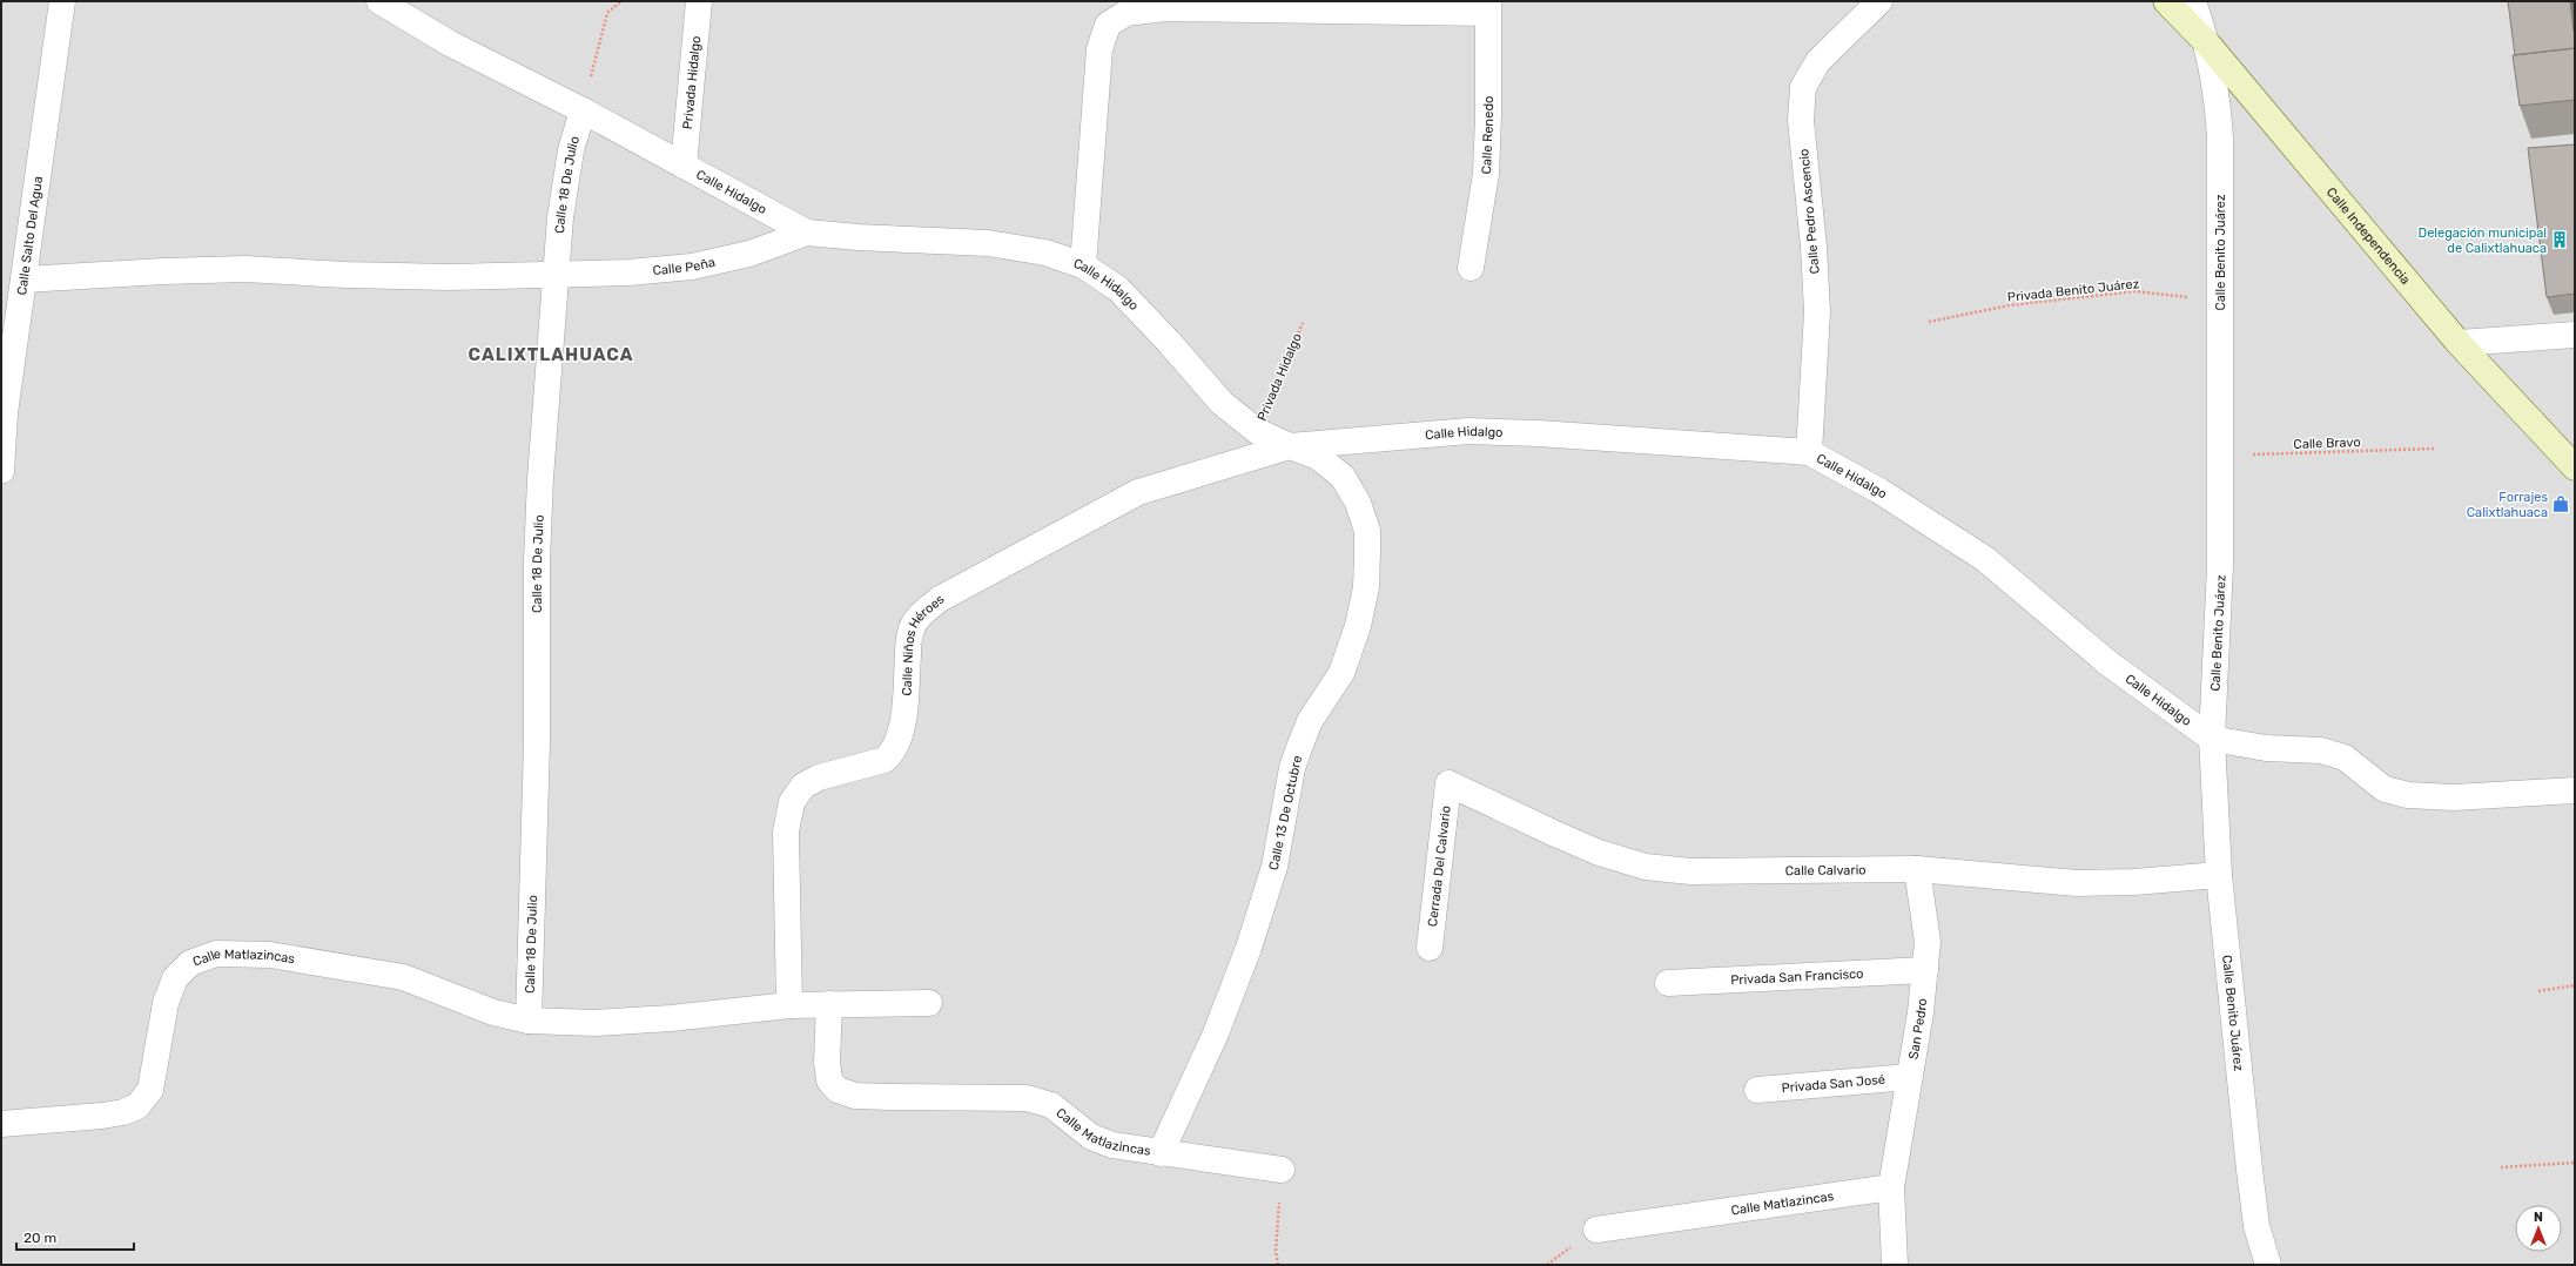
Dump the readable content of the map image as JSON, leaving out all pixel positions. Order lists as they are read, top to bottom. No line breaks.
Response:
{"streets":{"main road":["Calle Independencia"],"street":["Privada Hidalgo","Calle Renedo","Calle 18 De Julio","Calle Hidalgo","Calle Pedro Ascencio","Calle Salto Del Agua","Calle Benito Juárez","Calle Peña","Calle Niños Héroes","Calle 13 De Octubre","Cerrada Del Calvario","Calle Calvario","Calle Matlazincas","Privada San Francisco","San Pedro","Privada San José"],"path":["Privada Benito Juárez","Calle Bravo"]},"crossings":[["Privada Hidalgo","Calle Hidalgo"],["Calle 18 De Julio","Calle Hidalgo"],["Calle 18 De Julio","Calle Peña"],["Calle 18 De Julio","Calle Matlazincas"],["Calle Hidalgo","Calle Pedro Ascencio"],["Calle Hidalgo","Calle Benito Juárez"],["Calle Hidalgo","Calle Peña"],["Calle Hidalgo","Calle Niños Héroes"],["Calle Hidalgo","Calle 13 De Octubre"],["Calle Independencia","Calle Benito Juárez"],["Calle Salto Del Agua","Calle Peña"],["Calle Benito Juárez","Privada Benito Juárez"],["Calle Benito Juárez","Calle Bravo"],["Calle Benito Juárez","Calle Calvario"],["Calle Niños Héroes","Calle 13 De Octubre"],["Calle Niños Héroes","Calle Matlazincas"],["Calle 13 De Octubre","Calle Matlazincas"],["Cerrada Del Calvario","Calle Calvario"],["Calle Calvario","San Pedro"],["Calle Matlazincas","San Pedro"],["Privada San Francisco","San Pedro"],["San Pedro","Privada San José"]],"districts":["CALIXTLAHUACA"],"places":{"building":["Delegación municipal de Calixtlahuaca"],"shop":["Forrajes Calixtlahuaca"]},"scale_bar":"20 m","north":"top"}
